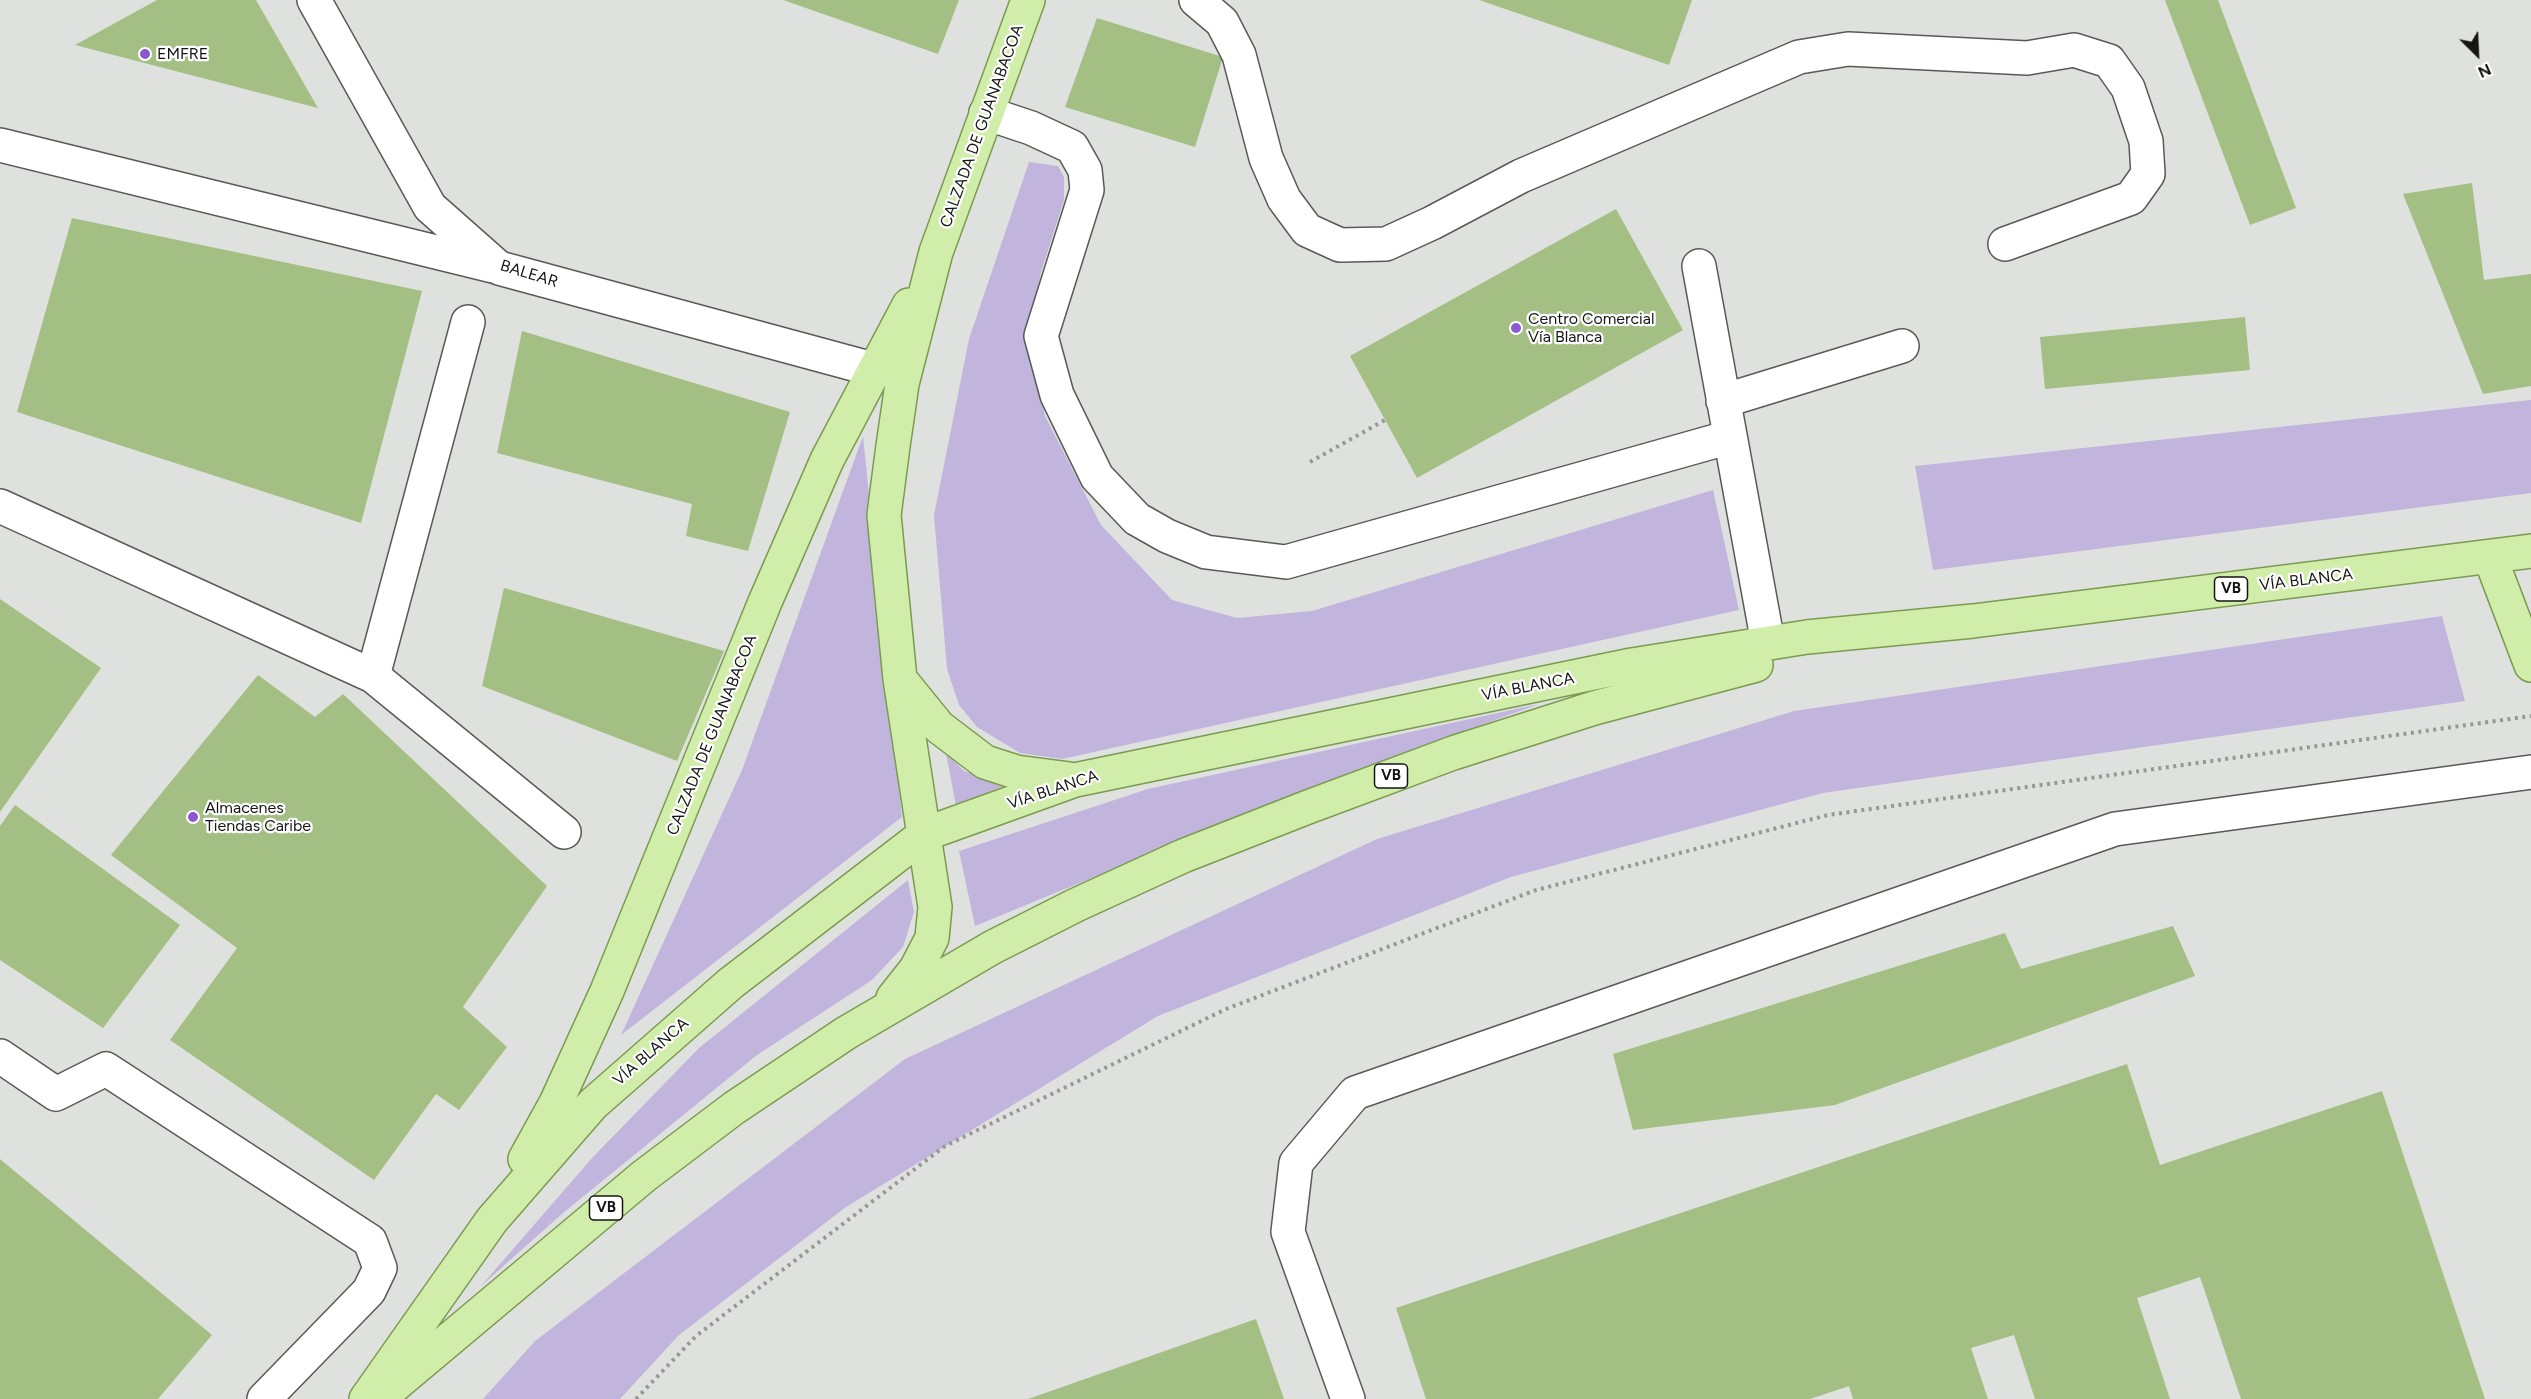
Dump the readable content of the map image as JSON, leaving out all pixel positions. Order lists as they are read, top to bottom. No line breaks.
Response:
{"streets":{"main road":["CALZADA DE GUANABACOA","VÍA BLANCA","VB"],"street":["BALEAR"]},"crossings":[["CALZADA DE GUANABACOA","BALEAR"],["CALZADA DE GUANABACOA","VÍA BLANCA"]],"places":["EMFRE","Centro Comercial Vía Blanca","Almacenes Tiendas Caribe"],"north":"bottom right"}
